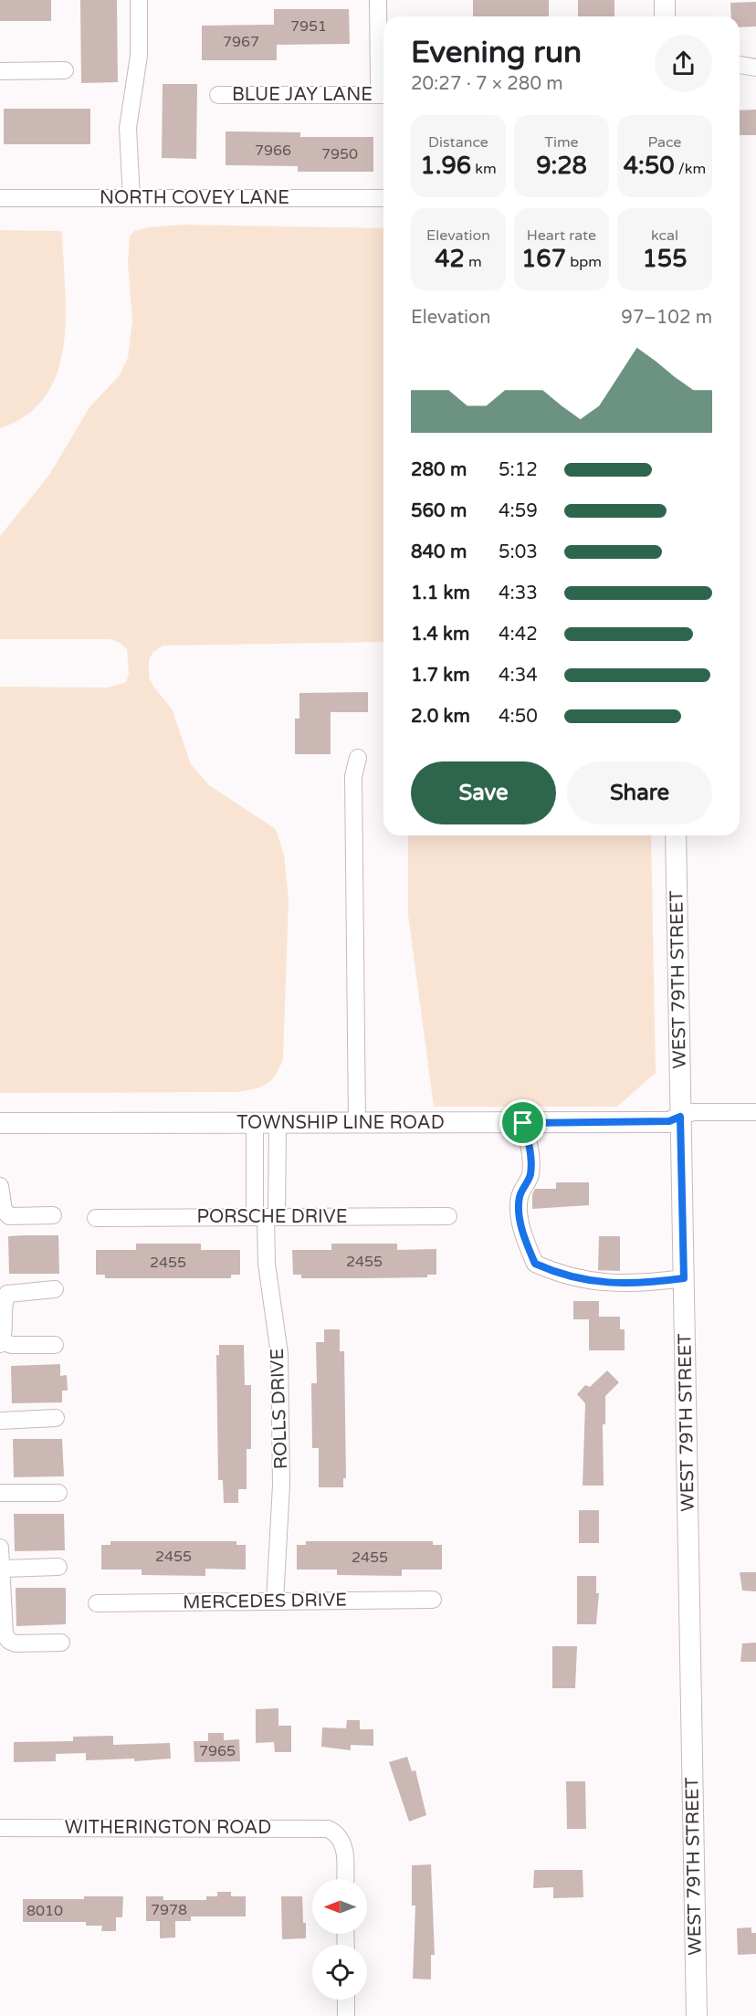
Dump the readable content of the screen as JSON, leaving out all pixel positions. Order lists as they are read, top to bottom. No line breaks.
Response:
{"streets":{"main road":["WEST 79TH STREET","TOWNSHIP LINE ROAD"],"street":["BLUE JAY LANE","NORTH COVEY LANE","PORSCHE DRIVE","ROLLS DRIVE","MERCEDES DRIVE","WITHERINGTON ROAD"]},"crossings":[["WEST 79TH STREET","TOWNSHIP LINE ROAD"],["TOWNSHIP LINE ROAD","ROLLS DRIVE"],["PORSCHE DRIVE","ROLLS DRIVE"],["ROLLS DRIVE","MERCEDES DRIVE"]],"house_numbers":["7951","7967","7966","7950","2455","2455","2455","2455","7965","7978","8010"],"north":"left","page":{"heading":["Evening run","20:27 · 7 × 280 m"],"stats":[["Distance","1.96 km"],["Time","9:28"],["Pace","4:50 /km"],["Elevation","42 m"],["Heart rate","167 bpm"],["kcal","155"]],"chart":["Elevation","97–102 m"],"list":[{"name":"280 m","note":"5:12"},{"name":"560 m","note":"4:59"},{"name":"840 m","note":"5:03"},{"name":"1.1 km","note":"4:33"},{"name":"1.4 km","note":"4:42"},{"name":"1.7 km","note":"4:34"},{"name":"2.0 km","note":"4:50"}],"buttons":["Save","Share"]}}
